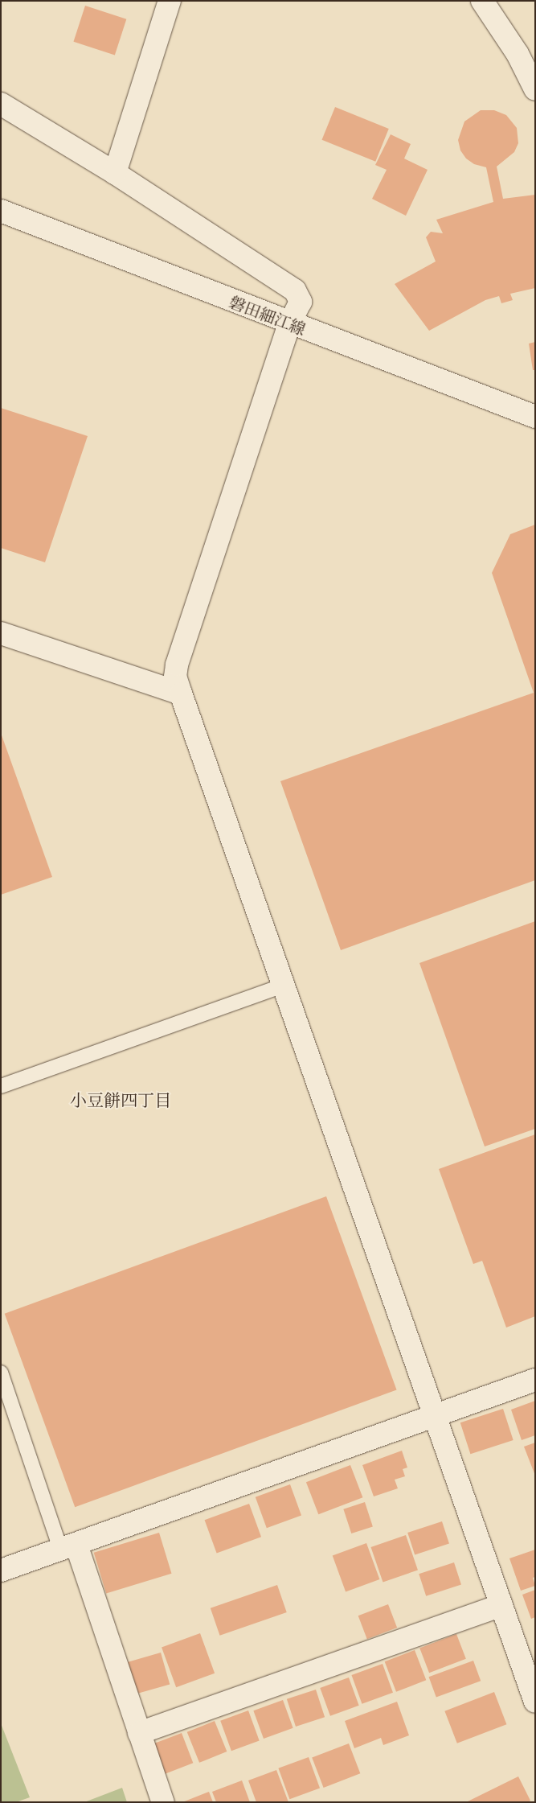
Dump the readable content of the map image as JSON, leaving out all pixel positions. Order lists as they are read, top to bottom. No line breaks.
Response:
{"streets":{"street":["磐田細江線"]},"districts":["小豆餅四丁目"]}
